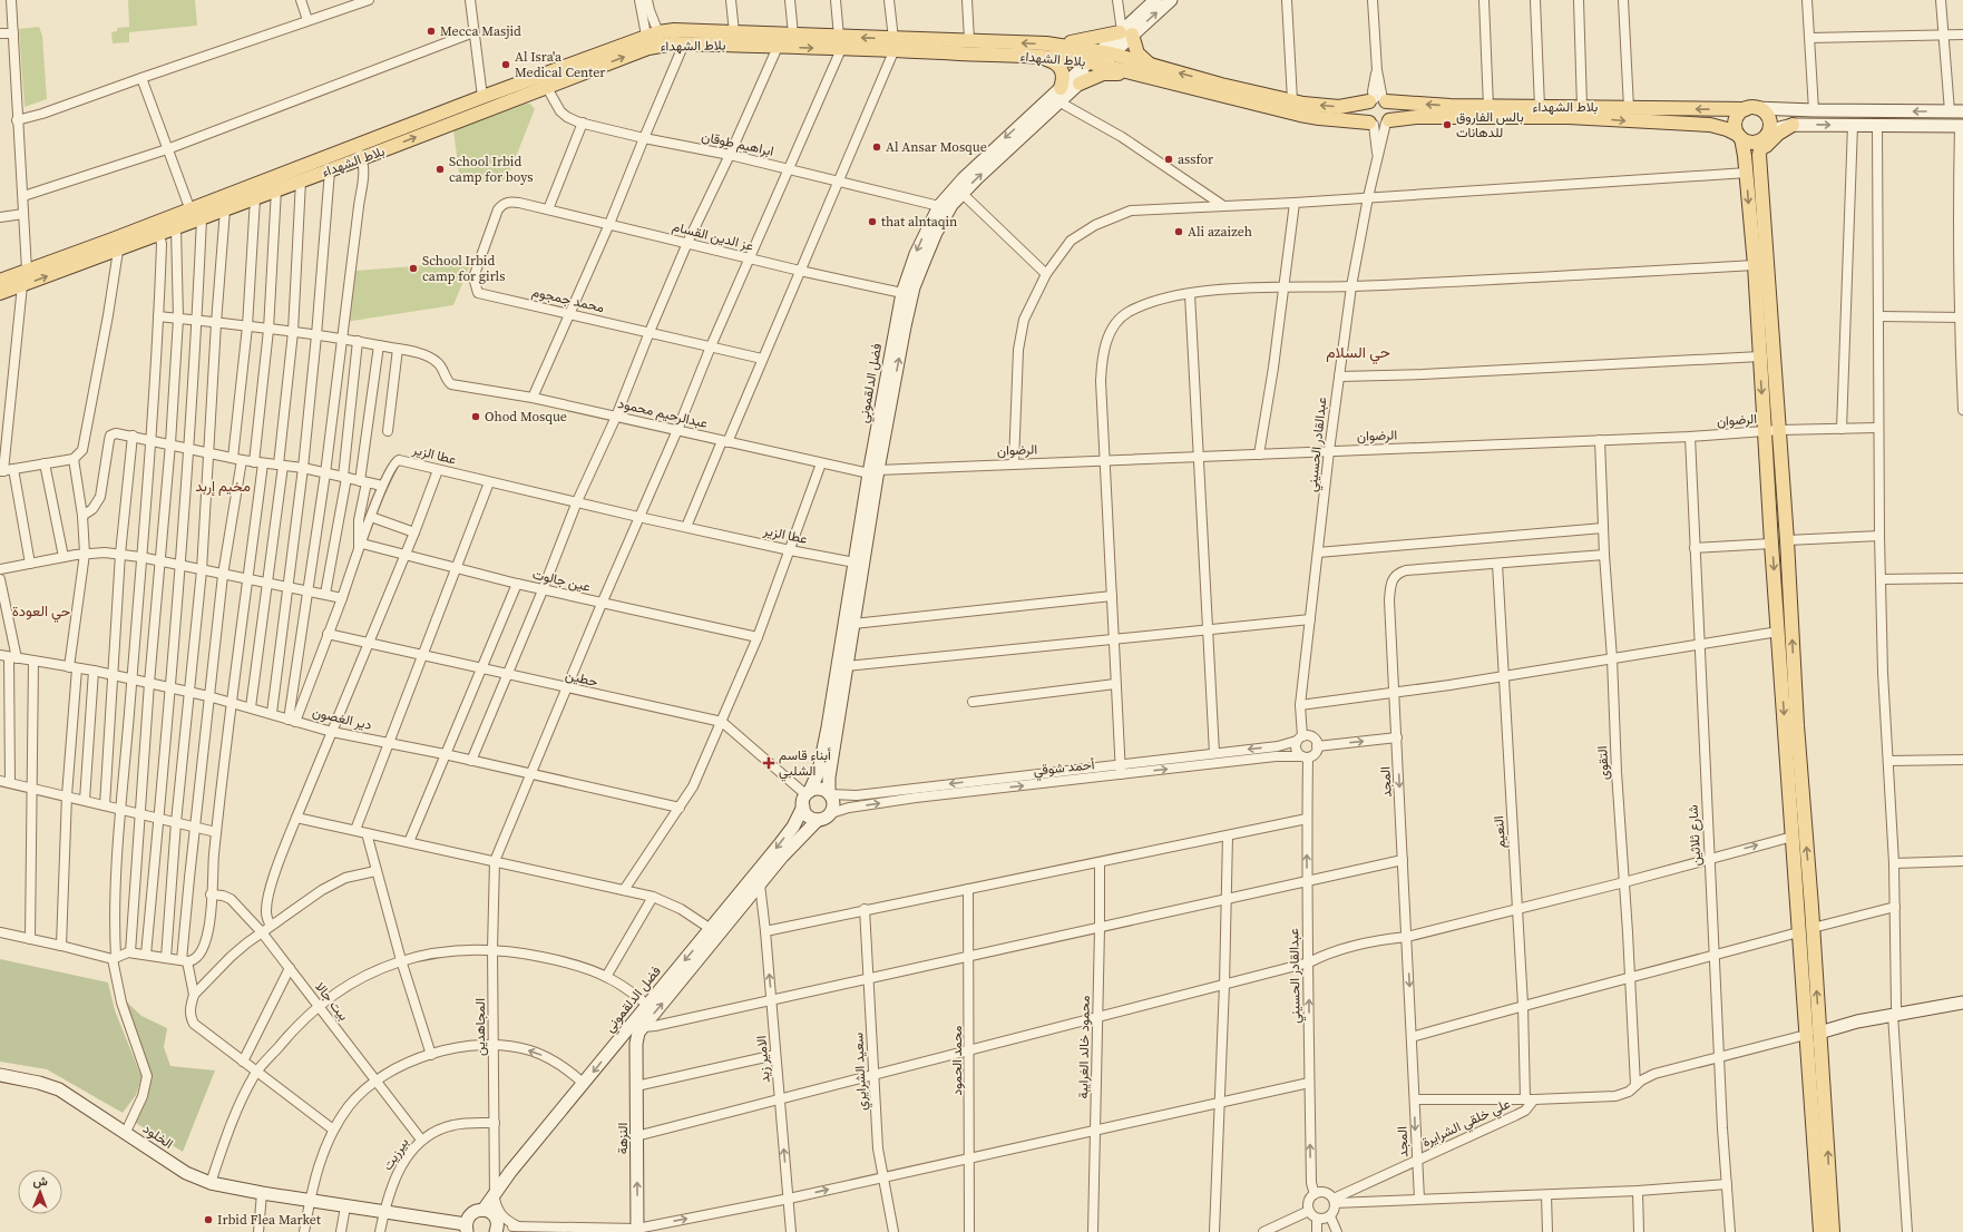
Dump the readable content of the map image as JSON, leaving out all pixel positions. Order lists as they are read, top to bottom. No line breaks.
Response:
{"streets":{"main road":["بلاط الشهداء","فضل الدلقموني","الخلود","النزهة"],"street":["ابراهيم طوقان","عز الدين القسام","محمد جمجوم","عبدالرحيم محمود","الرضوان","عبدالقادر الحسيني","عطا الزير","عين جالوت","حطين","دير الغصون","التقوى","أحمد شوقي","المجد","النعيم","شارع ثلاثين","بيت جالا","المجاهدين","محمود خالد الغرايبة","الامير زيد","محمد الحمود","سعيد الشرايري","علي خلقي الشرايرة","بيرزيت"]},"crossings":[["بلاط الشهداء","ابراهيم طوقان"],["بلاط الشهداء","فضل الدلقموني"],["بلاط الشهداء","عبدالقادر الحسيني"],["ابراهيم طوقان","فضل الدلقموني"],["عز الدين القسام","محمد جمجوم"],["عز الدين القسام","فضل الدلقموني"],["فضل الدلقموني","عبدالرحيم محمود"],["فضل الدلقموني","الرضوان"],["فضل الدلقموني","عطا الزير"],["فضل الدلقموني","حطين"],["فضل الدلقموني","أحمد شوقي"],["فضل الدلقموني","المجاهدين"],["عبدالرحيم محمود","الرضوان"],["الرضوان","عبدالقادر الحسيني"],["الرضوان","التقوى"],["الرضوان","شارع ثلاثين"],["عبدالقادر الحسيني","أحمد شوقي"],["عبدالقادر الحسيني","علي خلقي الشرايرة"],["حطين","أحمد شوقي"],["التقوى","المجد"],["المجد","النعيم"],["المجد","علي خلقي الشرايرة"],["النعيم","علي خلقي الشرايرة"],["بيت جالا","بيرزيت"],["المجاهدين","بيرزيت"],["الخلود","بيرزيت"]],"one_way":["الامير زيد","النزهة"],"districts":["حي السلام","مخيم إربد","حي العودة"],"places":{"other":["Mecca Masjid","Al Isra'a Medical Center","بالس الفاروق للدهانات","Al Ansar Mosque","assfor","School Irbid camp for boys","that alntaqin","Ali azaizeh","School Irbid camp for girls","Ohod Mosque","Irbid Flea Market"],"health":["أبناء قاسم الشلبي"]},"north":"top"}
